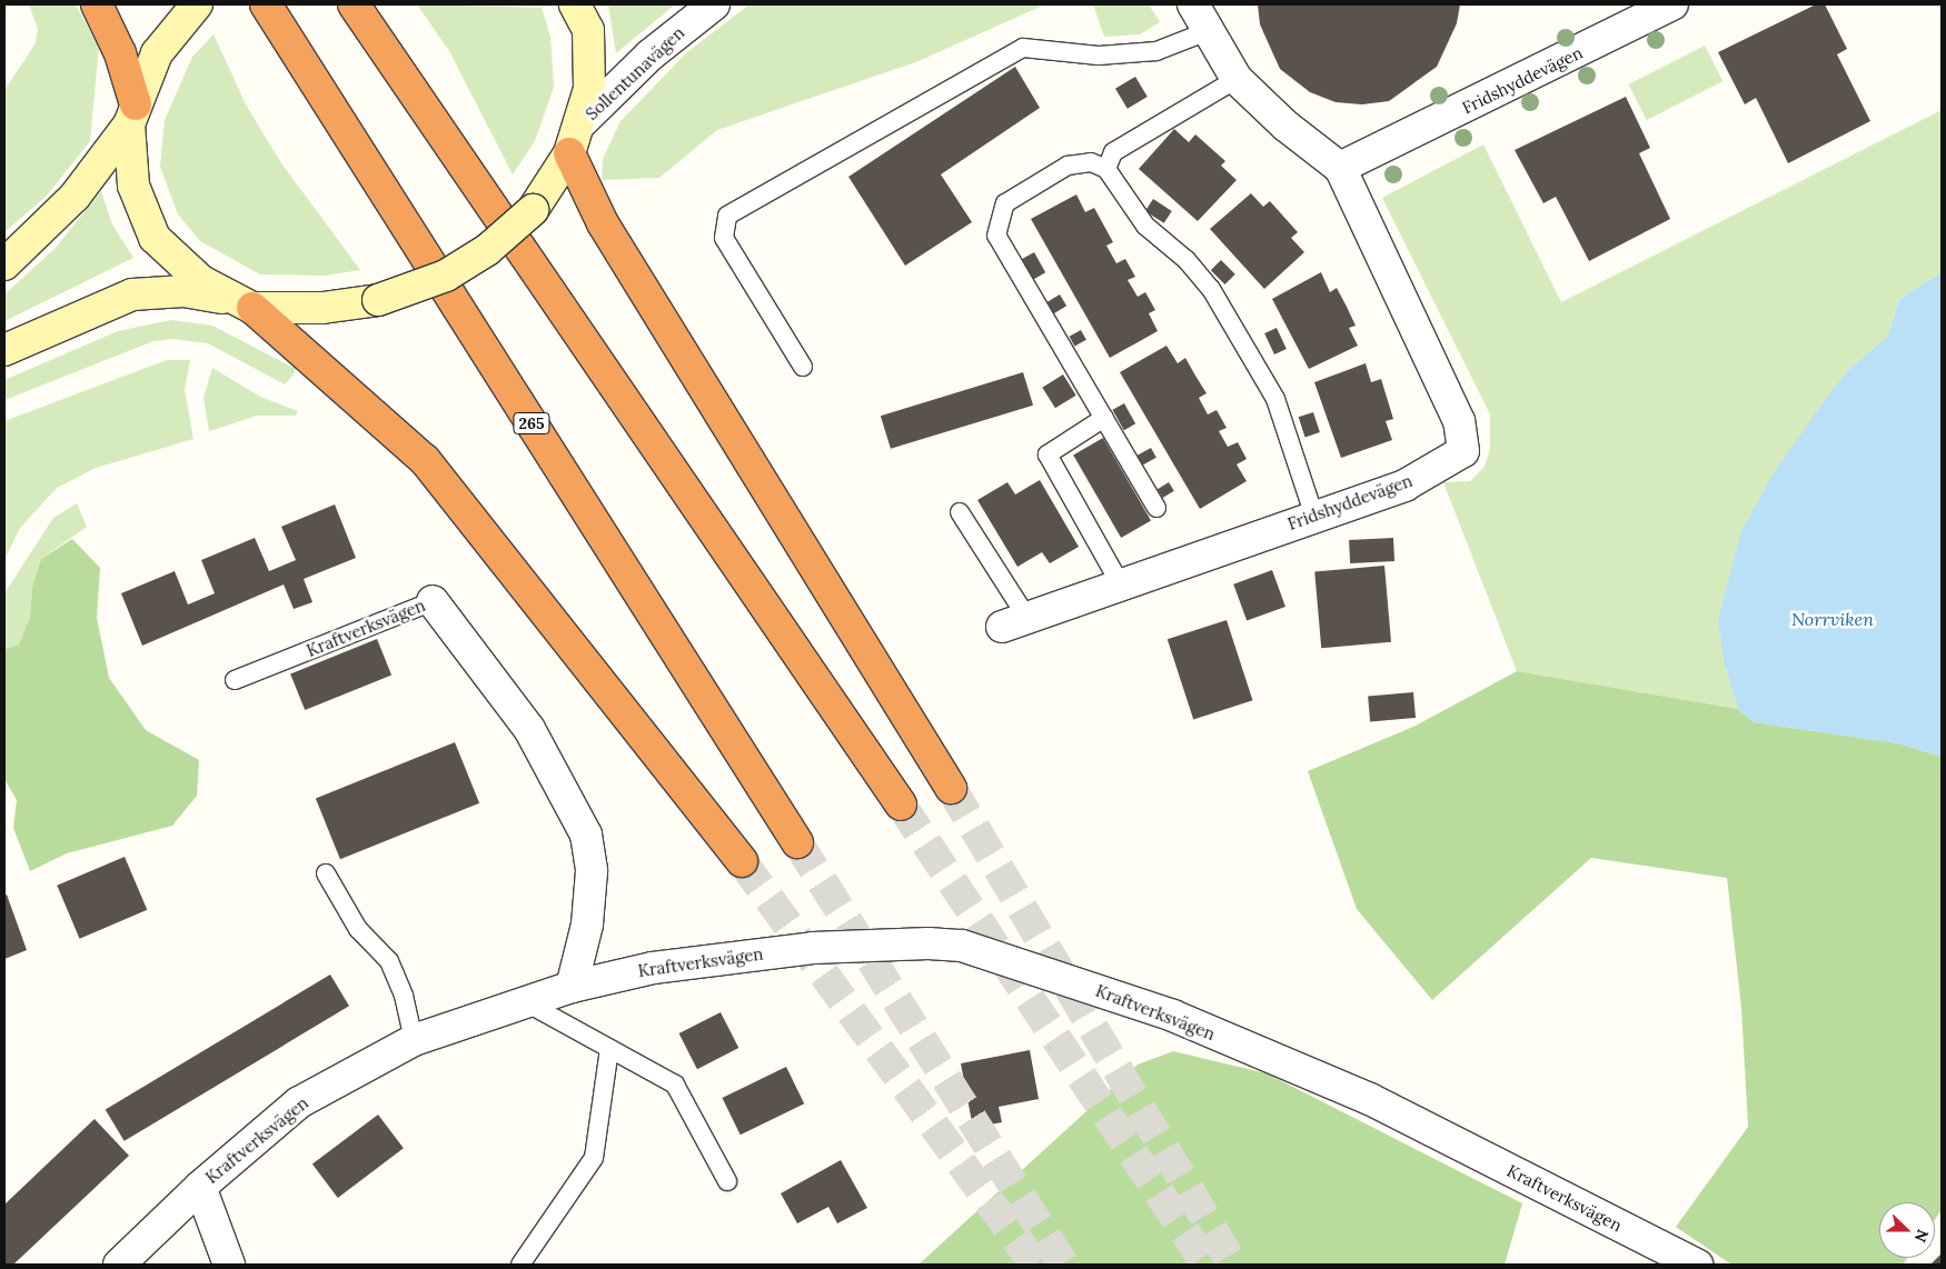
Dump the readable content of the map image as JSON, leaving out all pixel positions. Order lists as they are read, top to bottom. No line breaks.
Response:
{"streets":{"highway":["265"],"street":["Sollentunavägen","Fridshyddevägen","Kraftverksvägen"]},"water":["Norrviken"],"north":"right"}
